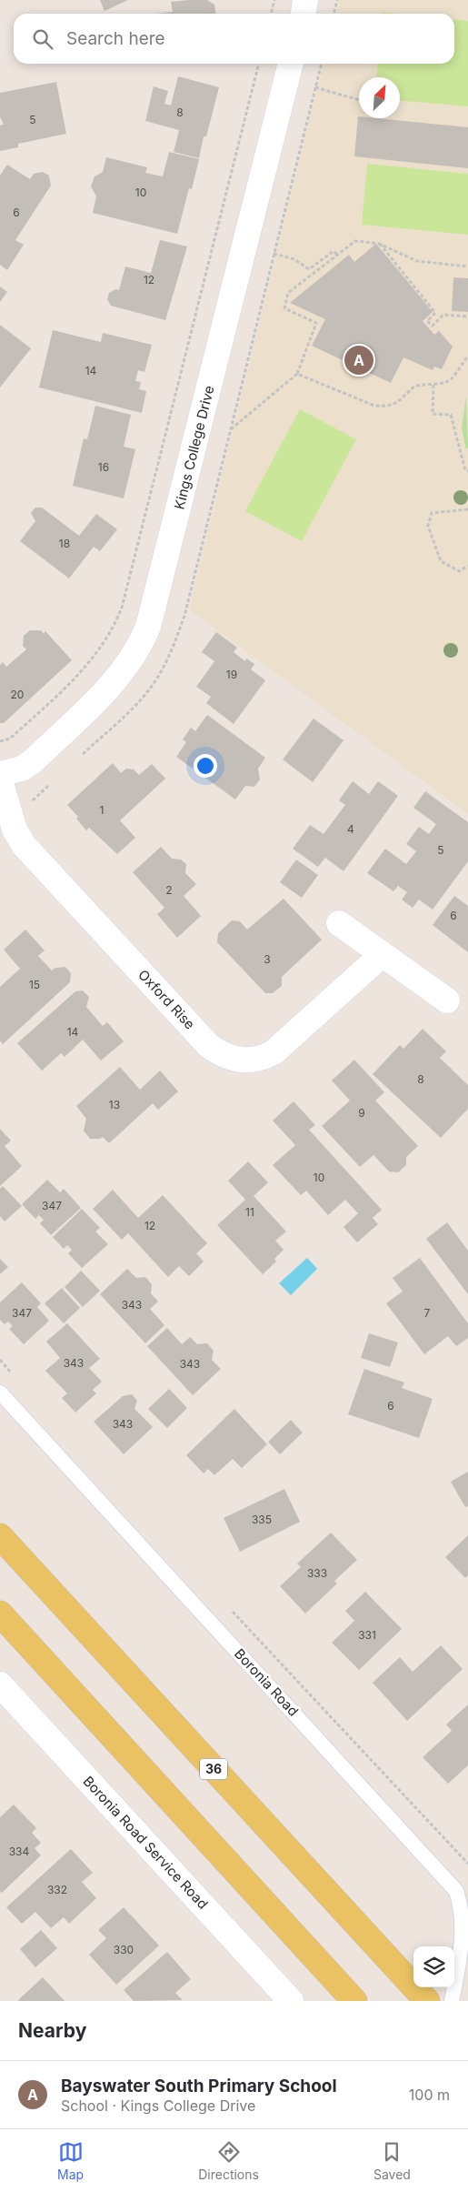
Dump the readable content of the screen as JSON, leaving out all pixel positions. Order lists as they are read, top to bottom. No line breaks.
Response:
{"streets":{"main road":["36"],"street":["Kings College Drive","Oxford Rise","Boronia Road Service Road"],"lane":["Boronia Road"]},"house_numbers":["8","5","10","6","12","14","16","18","19","20","1","4","5","2","6","3","15","14","8","13","9","10","347","11","12","343","347","7","343","343","6","343","335","333","331","334","332","330"],"north":"top right","page":{"search":"Search here","pins":"A","heading":"Nearby","list":[{"mark":"A","name":"Bayswater South Primary School","note":"School · Kings College Drive","value":"100 m"}],"nav":["Map","Directions","Saved"]}}
